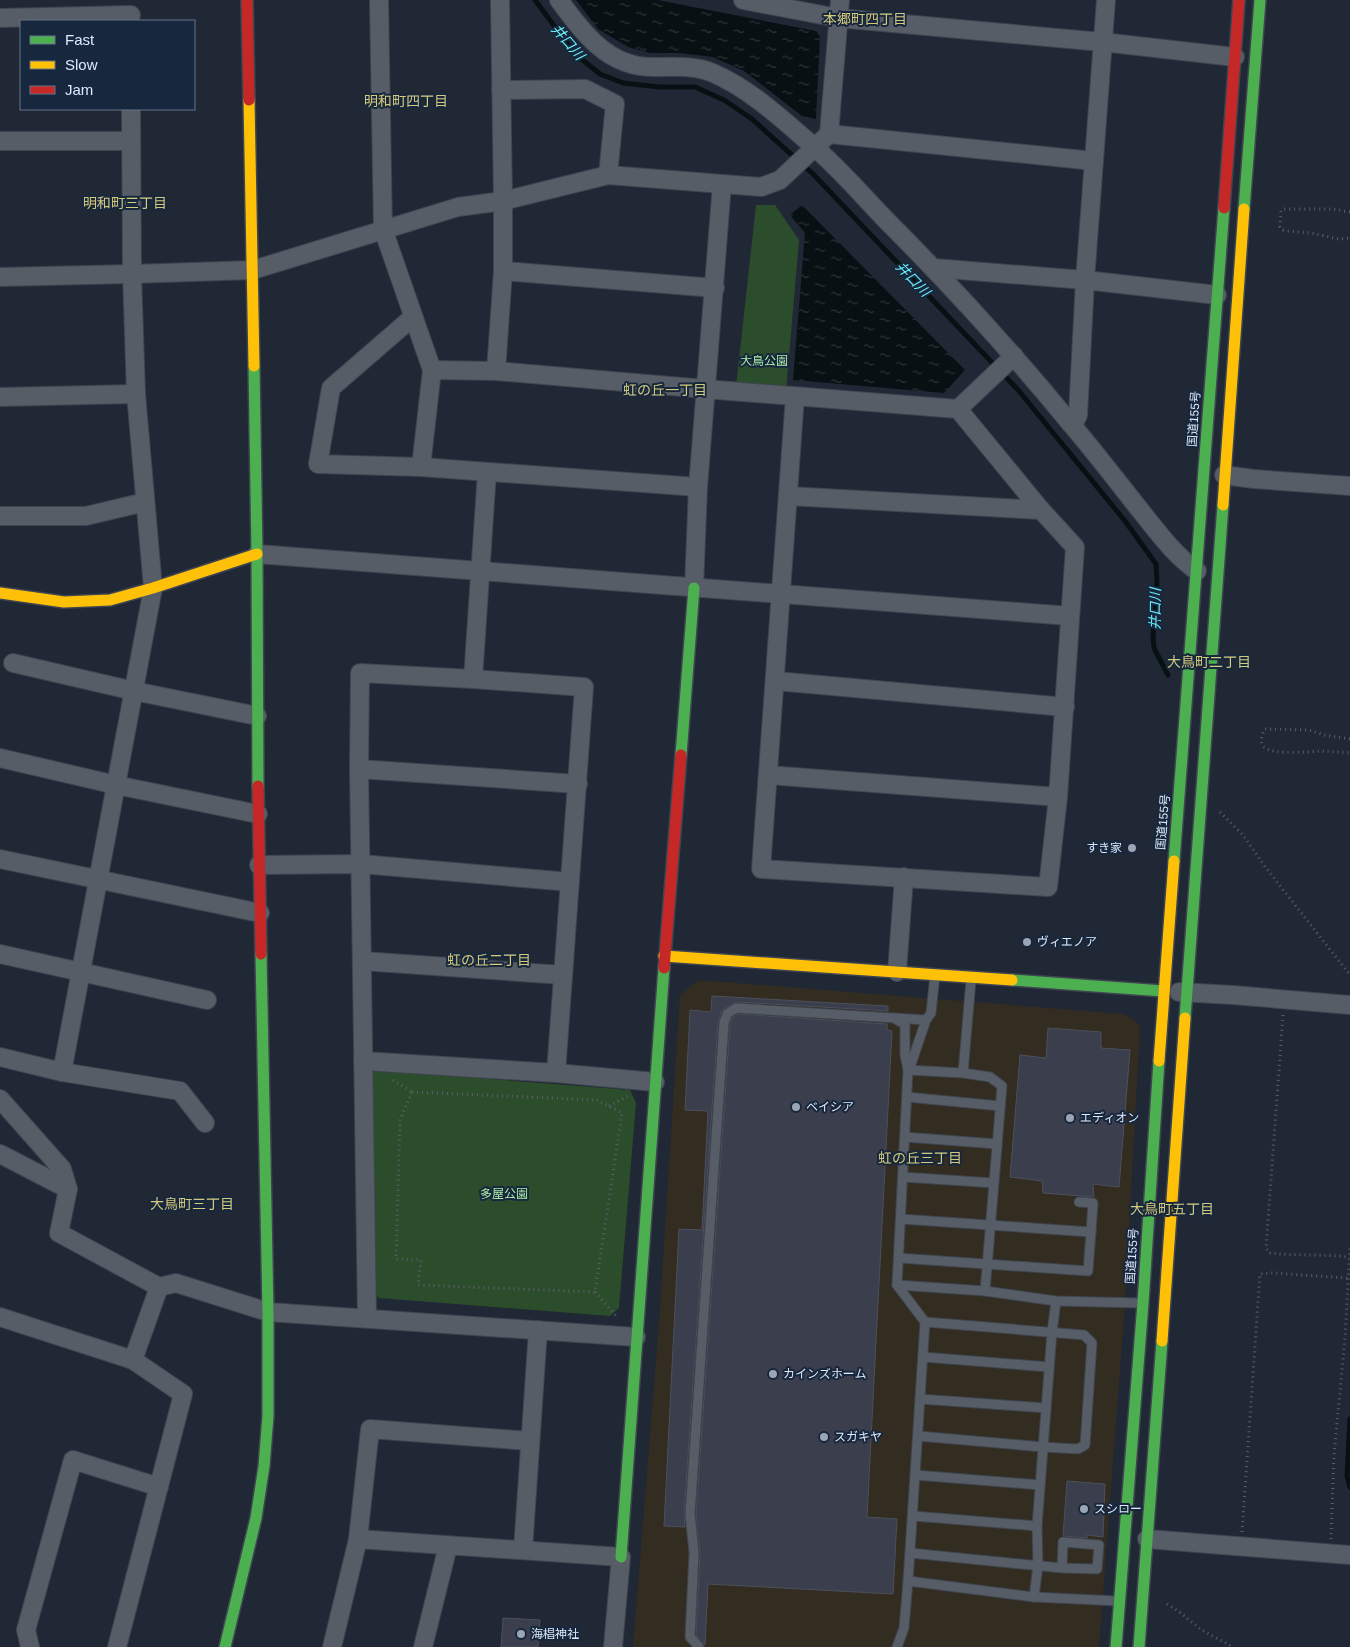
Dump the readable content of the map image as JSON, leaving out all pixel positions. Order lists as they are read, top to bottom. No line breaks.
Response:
{"streets":{"main road":["国道155号"]},"districts":["本郷町四丁目","明和町四丁目","明和町三丁目","虹の丘一丁目","大鳥町二丁目","虹の丘二丁目","虹の丘三丁目","大鳥町三丁目","大鳥町五丁目"],"water":["井口川"],"parks":["大鳥公園","多屋公園"],"places":["すき家","ヴィエノア","ベイシア","エディオン","カインズホーム","スガキヤ","スシロー","海椙神社"],"legend":["Fast","Slow","Jam"]}
